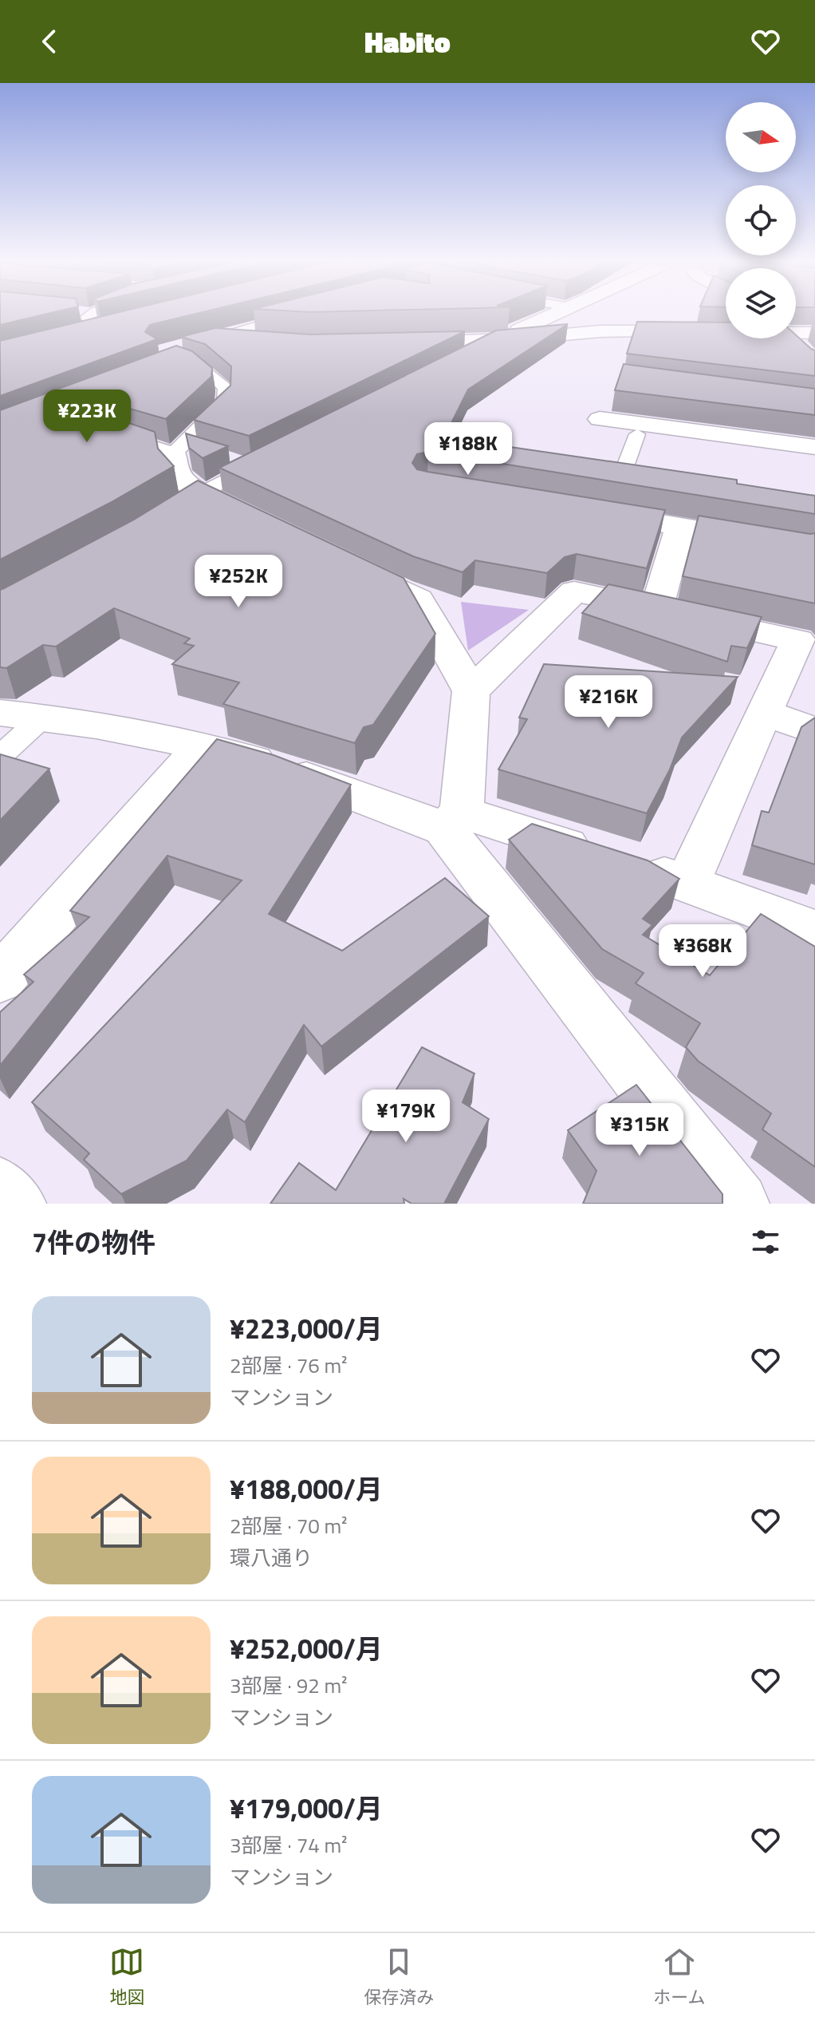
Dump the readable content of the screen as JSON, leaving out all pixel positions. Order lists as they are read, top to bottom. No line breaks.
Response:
{"north":"right","page":{"header":"Habito","price":["¥223K","¥188K","¥252K","¥216K","¥368K","¥179K","¥315K"],"heading":"7件の物件","list":[{"name":"¥223,000/月","note":"2部屋 · 76 m² · マンション"},{"name":"¥188,000/月","note":"2部屋 · 70 m² · 環八通り"},{"name":"¥252,000/月","note":"3部屋 · 92 m² · マンション"},{"name":"¥179,000/月","note":"3部屋 · 74 m² · マンション"}],"tabs":["地図","保存済み","ホーム"]}}
